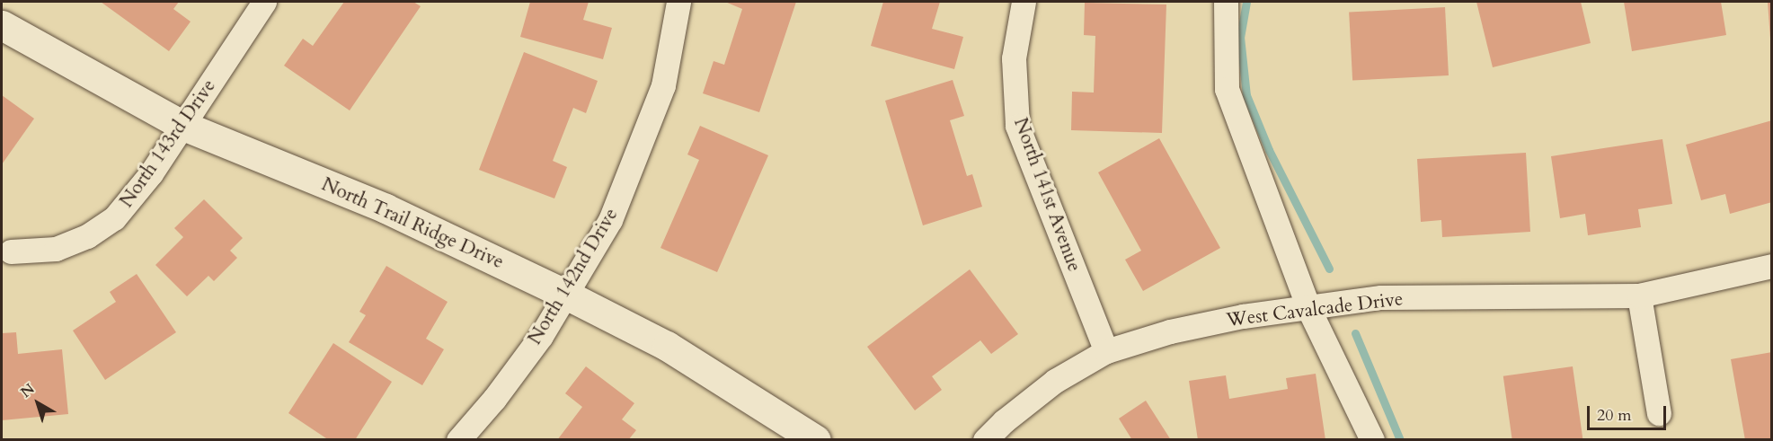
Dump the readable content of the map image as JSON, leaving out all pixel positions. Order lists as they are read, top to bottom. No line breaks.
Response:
{"streets":{"street":["North 143rd Drive","North 141st Avenue","North Trail Ridge Drive","North 142nd Drive","West Cavalcade Drive"]},"crossings":[["North 143rd Drive","North Trail Ridge Drive"],["North 141st Avenue","West Cavalcade Drive"],["North Trail Ridge Drive","North 142nd Drive"]],"scale_bar":"20 m","north":"top left"}
